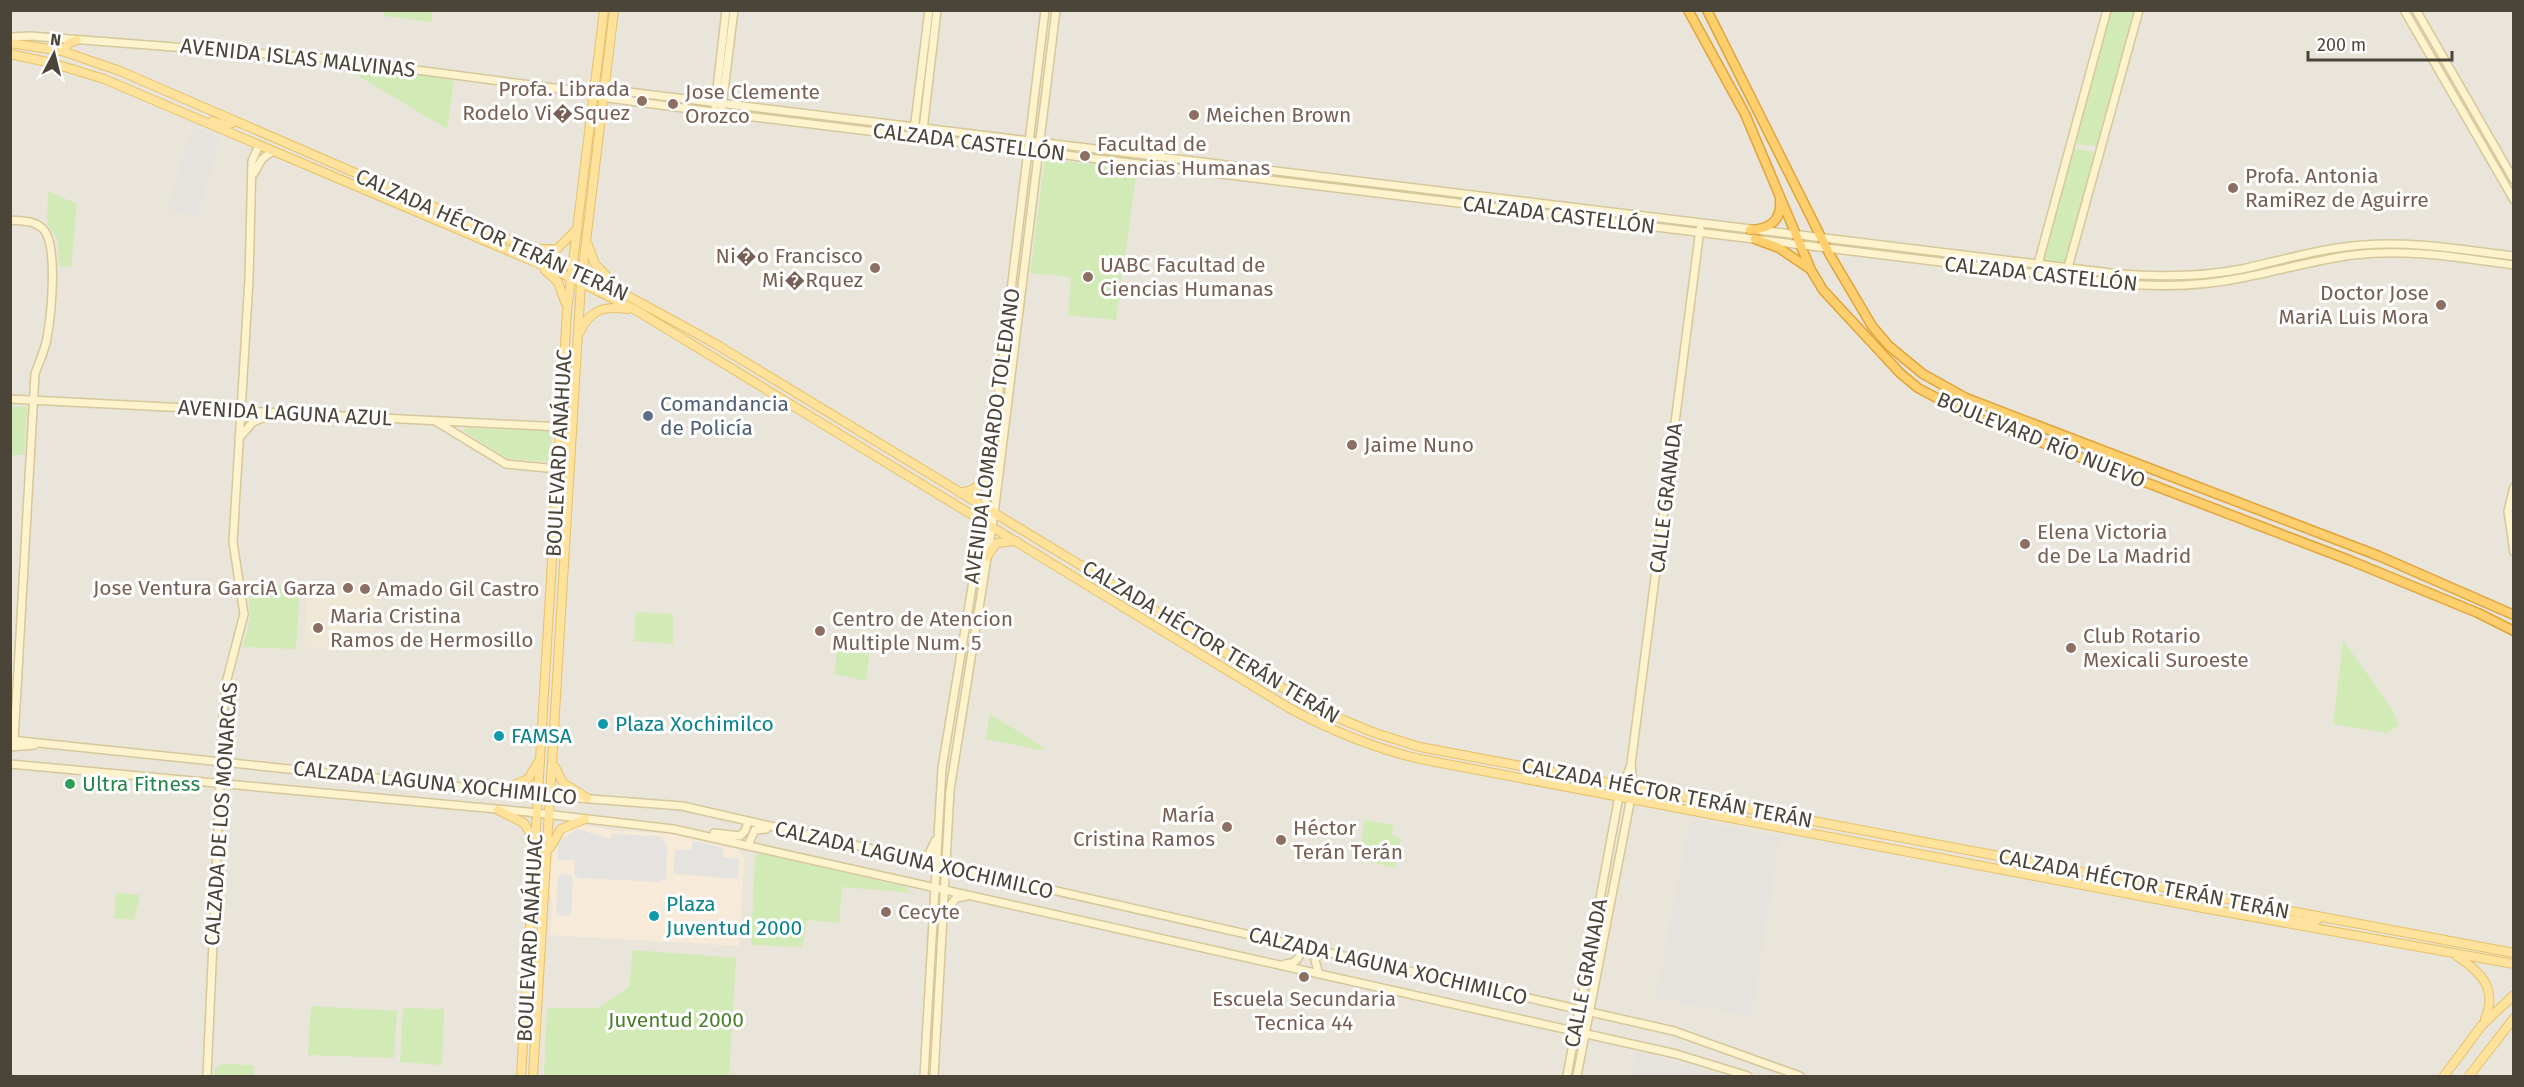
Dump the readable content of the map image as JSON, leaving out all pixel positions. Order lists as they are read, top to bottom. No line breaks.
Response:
{"streets":{"highway":["BOULEVARD RÍO NUEVO"],"main road":["AVENIDA ISLAS MALVINAS","CALZADA CASTELLÓN","CALZADA HÉCTOR TERÁN TERÁN","AVENIDA LAGUNA AZUL","AVENIDA LOMBARDO TOLEDANO","BOULEVARD ANÁHUAC","CALLE GRANADA","CALZADA LAGUNA XOCHIMILCO","CALZADA DE LOS MONARCAS"]},"crossings":[["AVENIDA ISLAS MALVINAS","CALZADA CASTELLÓN"],["AVENIDA ISLAS MALVINAS","BOULEVARD ANÁHUAC"],["CALZADA CASTELLÓN","AVENIDA LOMBARDO TOLEDANO"],["CALZADA CASTELLÓN","BOULEVARD RÍO NUEVO"],["CALZADA CASTELLÓN","BOULEVARD ANÁHUAC"],["CALZADA CASTELLÓN","CALLE GRANADA"],["CALZADA HÉCTOR TERÁN TERÁN","AVENIDA LOMBARDO TOLEDANO"],["CALZADA HÉCTOR TERÁN TERÁN","BOULEVARD ANÁHUAC"],["CALZADA HÉCTOR TERÁN TERÁN","CALLE GRANADA"],["CALZADA HÉCTOR TERÁN TERÁN","CALZADA DE LOS MONARCAS"],["AVENIDA LAGUNA AZUL","BOULEVARD ANÁHUAC"],["AVENIDA LAGUNA AZUL","CALZADA DE LOS MONARCAS"],["AVENIDA LOMBARDO TOLEDANO","CALZADA LAGUNA XOCHIMILCO"],["BOULEVARD ANÁHUAC","CALZADA LAGUNA XOCHIMILCO"],["CALLE GRANADA","CALZADA LAGUNA XOCHIMILCO"],["CALZADA LAGUNA XOCHIMILCO","CALZADA DE LOS MONARCAS"]],"parks":["Juventud 2000"],"places":["Profa. Librada Rodelo Vi�Squez","Jose Clemente Orozco","Meichen Brown","Facultad de Ciencias Humanas","Profa. Antonia RamiRez de Aguirre","Ni�o Francisco Mi�Rquez","UABC Facultad de Ciencias Humanas","Doctor Jose MariA Luis Mora","Comandancia de Policía","Jaime Nuno","Elena Victoria de De La Madrid","Jose Ventura GarciA Garza","Amado Gil Castro","Maria Cristina Ramos de Hermosillo","Centro de Atencion Multiple Num. 5","Club Rotario Mexicali Suroeste","Plaza Xochimilco","FAMSA","Ultra Fitness","María Cristina Ramos","Héctor Terán Terán","Cecyte","Plaza Juventud 2000","Escuela Secundaria Tecnica 44"],"scale_bar":"200 m","north":"top"}
